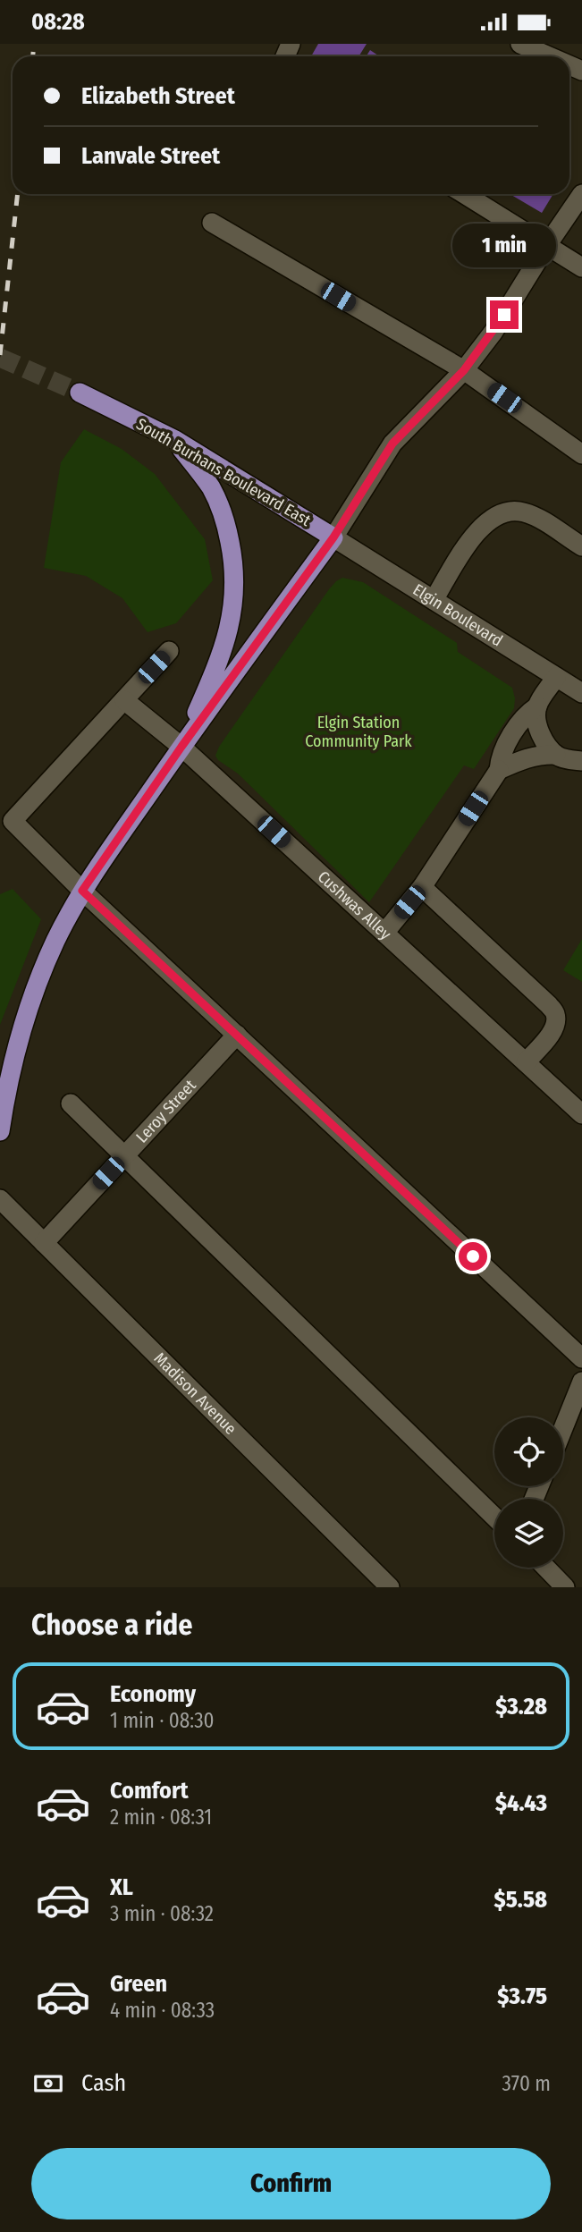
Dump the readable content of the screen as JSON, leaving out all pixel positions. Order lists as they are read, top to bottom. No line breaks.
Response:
{"streets":{"main road":["South Burhans Boulevard East"],"street":["Elgin Boulevard","Cushwas Alley","Leroy Street","Madison Avenue"]},"crossings":[["South Burhans Boulevard East","Elgin Boulevard"],["Leroy Street","Madison Avenue"]],"parks":["Elgin Station Community Park"],"page":{"status":"08:28","banner":["Elizabeth Street","Lanvale Street"],"bubble":"1 min","heading":"Choose a ride","list":[{"name":"Economy","note":"1 min · 08:30","value":"$3.28"},{"name":"Comfort","note":"2 min · 08:31","value":"$4.43"},{"name":"XL","note":"3 min · 08:32","value":"$5.58"},{"name":"Green","note":"4 min · 08:33","value":"$3.75"}],"pay":["Cash","370 m"],"buttons":"Confirm"}}
